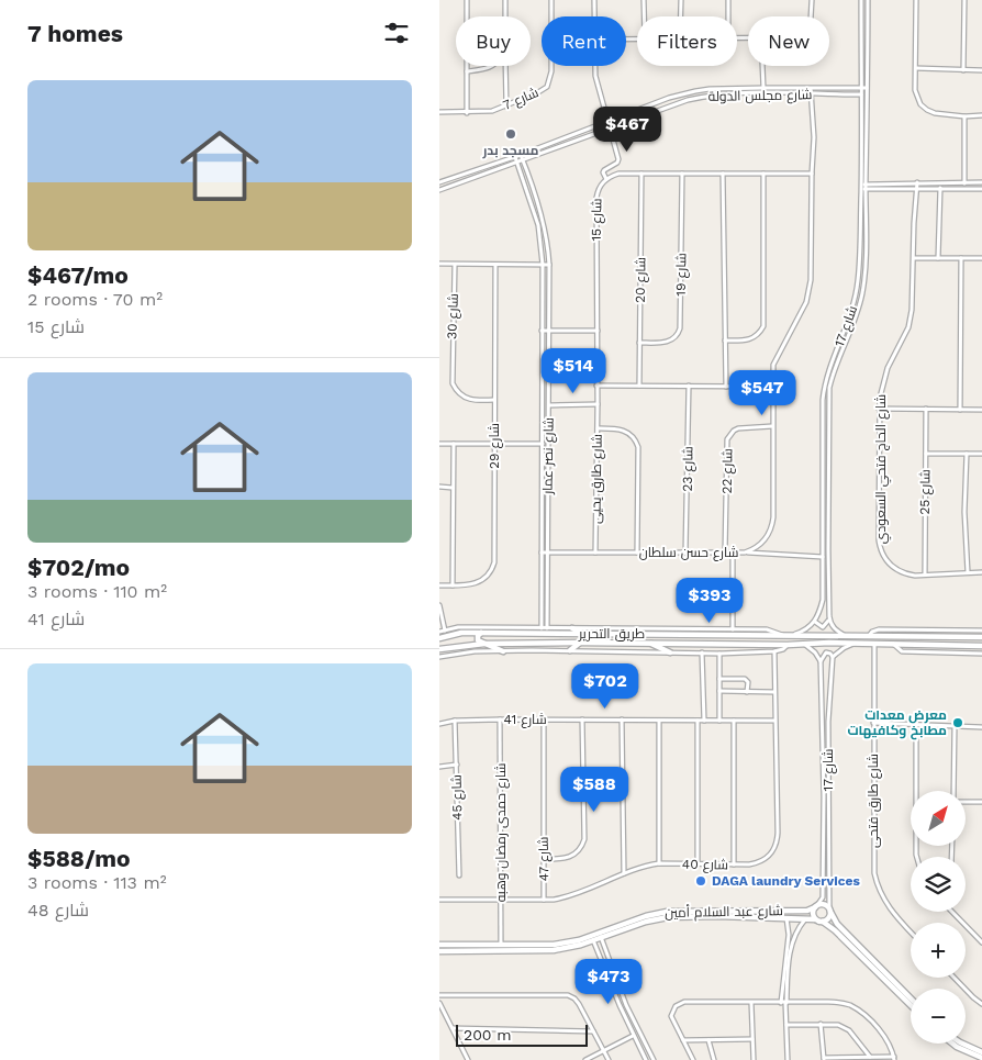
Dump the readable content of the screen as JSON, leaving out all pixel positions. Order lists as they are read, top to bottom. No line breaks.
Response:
{"streets":{"street":["شارع مجلس الدولة","شارع 7","شارع 15","شارع 19","شارع 20","شارع 30","شارع 17","شارع 29","شارع نصر عمار","شارع 23","شارع الحاج فتحي السعودي","شارع 22","شارع طارق يحيى","شارع 25","شارع حسن سلطان","طريق التحرير","شارع 41","شارع 45","شارع طارق فتحى","شارع حمدى رمضان وهبه","شارع 47","شارع 40","شارع عبد السلام أمين"]},"crossings":[["شارع مجلس الدولة","شارع 17"],["شارع مجلس الدولة","شارع نصر عمار"],["شارع مجلس الدولة","شارع حسن سلطان"],["شارع 15","شارع 19"],["شارع 15","شارع 20"],["شارع 15","شارع طارق يحيى"],["شارع 15","شارع حسن سلطان"],["شارع 19","شارع 20"],["شارع 30","شارع 29"],["شارع 17","شارع عبد السلام أمين"],["شارع نصر عمار","شارع حسن سلطان"],["شارع 23","شارع حسن سلطان"],["شارع الحاج فتحي السعودي","شارع 25"],["شارع 22","شارع حسن سلطان"],["شارع طارق يحيى","شارع حسن سلطان"],["طريق التحرير","شارع طارق فتحى"],["شارع 41","شارع 45"],["شارع 41","شارع حمدى رمضان وهبه"],["شارع 41","شارع 47"],["شارع 41","شارع 40"],["شارع حمدى رمضان وهبه","شارع 40"],["شارع حمدى رمضان وهبه","شارع عبد السلام أمين"],["شارع 47","شارع 40"]],"places":["مسجد بدر","معرض معدات مطابخ وكافيهات","DAGA laundry Services"],"scale_bar":"200 m","north":"top right","page":{"heading":"7 homes","chip":["Buy","Rent","Filters","New"],"list":[{"name":"$467/mo","note":"2 rooms · 70 m² · شارع 15"},{"name":"$702/mo","note":"3 rooms · 110 m² · شارع 41"},{"name":"$588/mo","note":"3 rooms · 113 m² · شارع 48"}],"price":["$467","$514","$547","$393","$702","$588","$473"],"map_buttons":["+","−"],"scale":"200 m"}}
